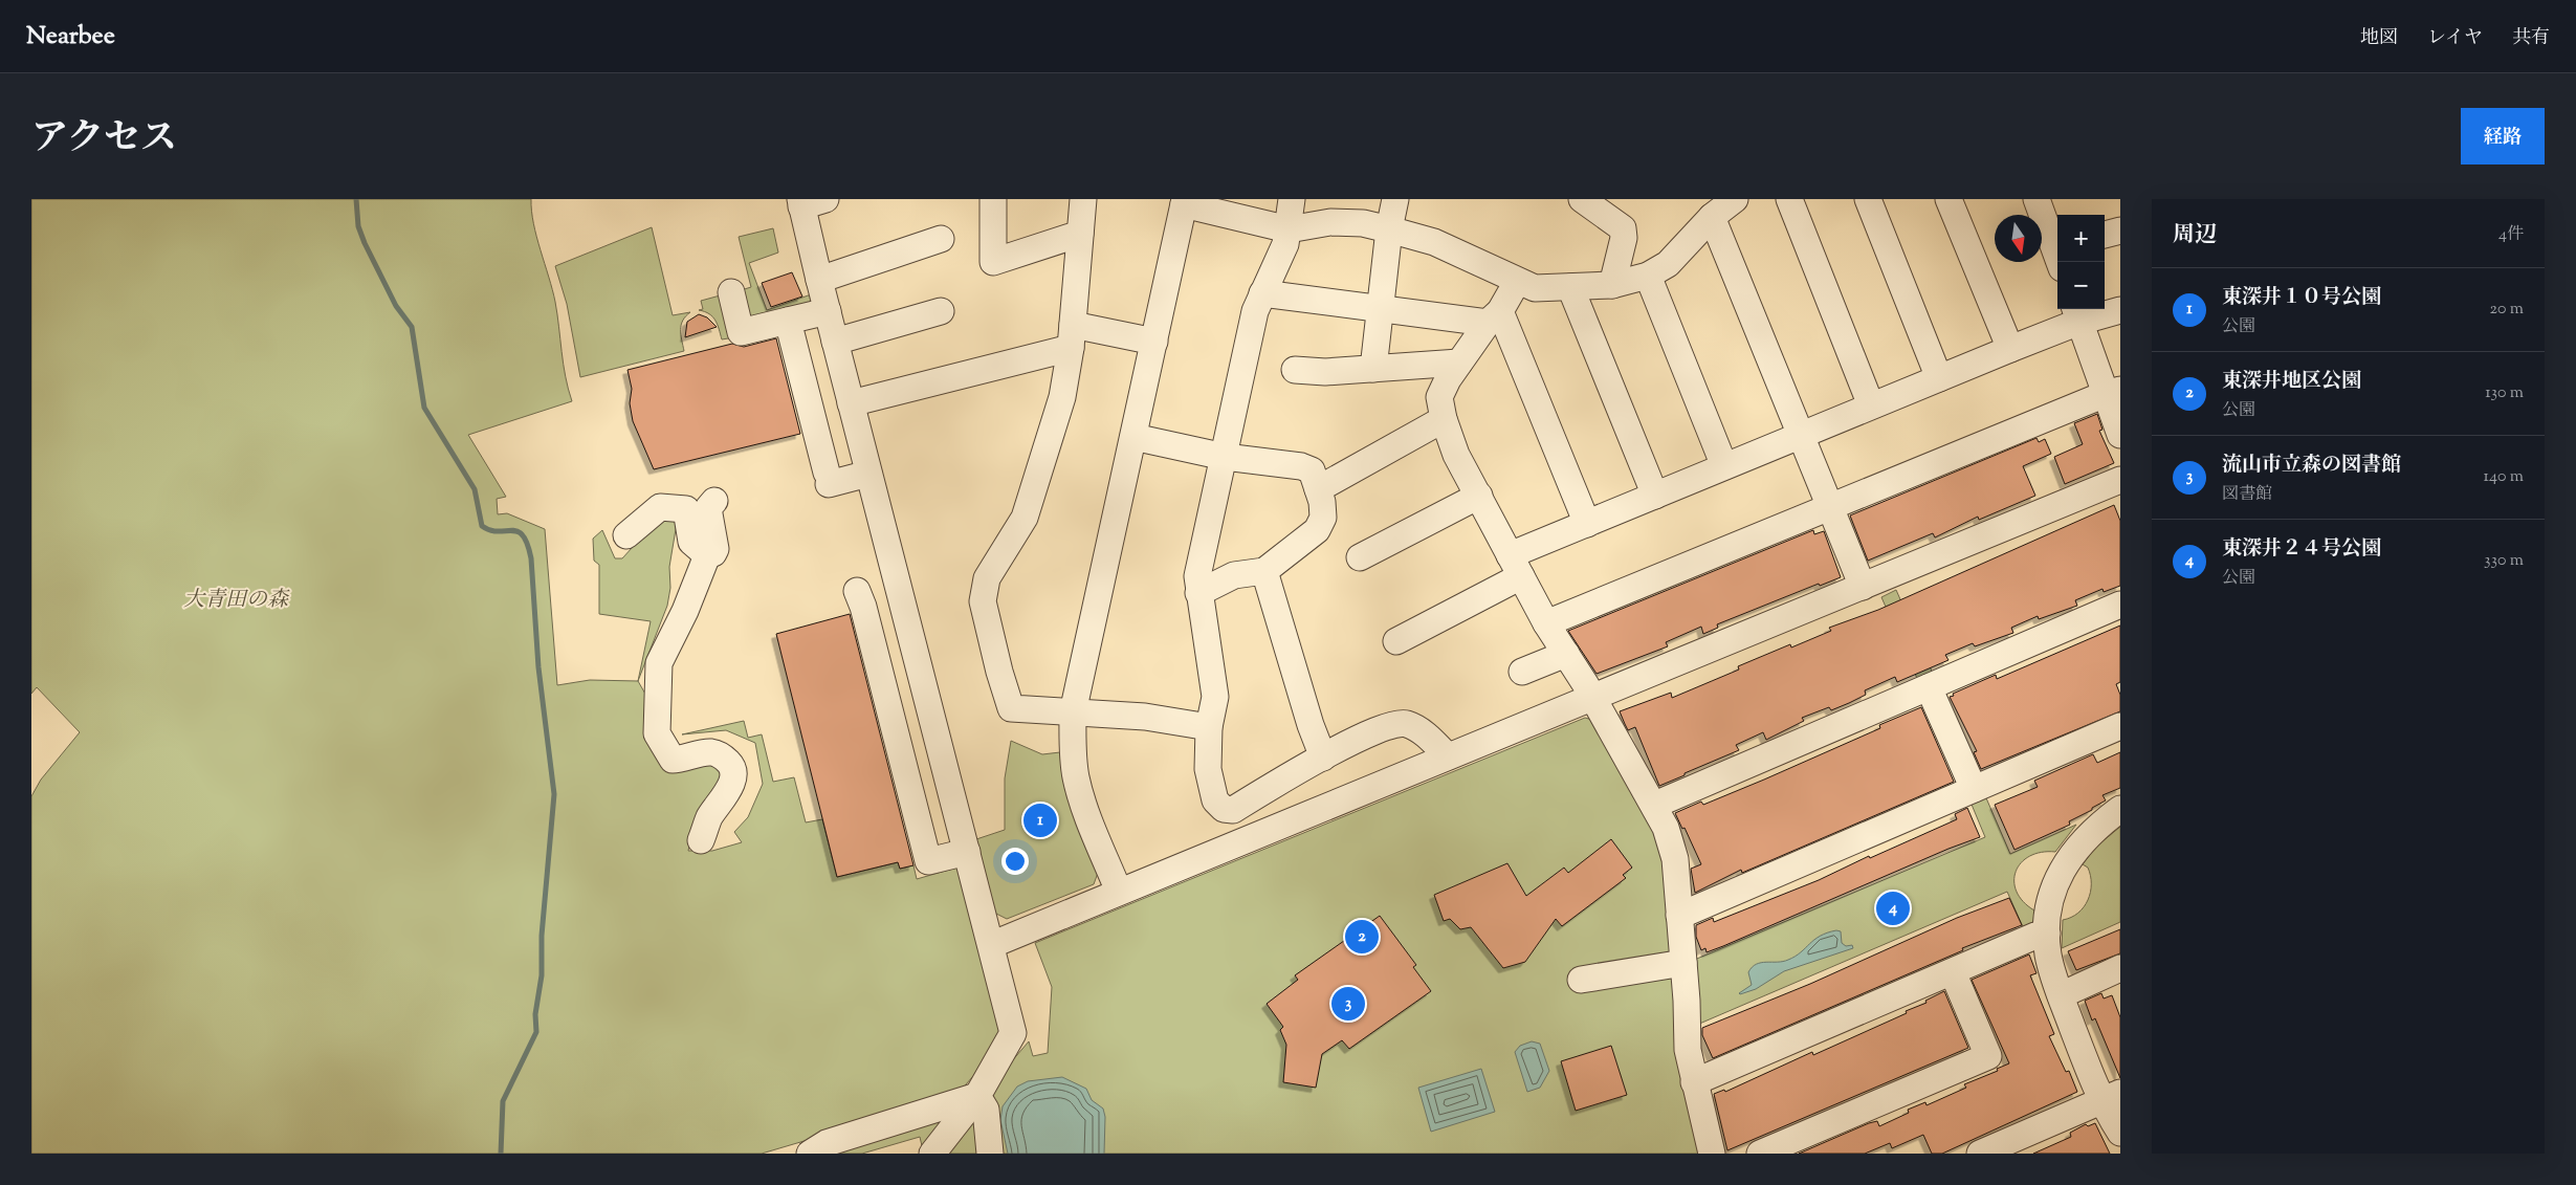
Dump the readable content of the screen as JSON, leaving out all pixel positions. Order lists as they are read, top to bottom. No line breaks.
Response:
{"parks":["大青田の森"],"north":"bottom","page":{"header":"Nearbee","nav":["地図","レイヤ","共有"],"title":"アクセス","buttons":"経路","heading":["周辺","4件"],"map_buttons":["+","−"],"list":[{"mark":"1","name":"東深井１０号公園","note":"公園","value":"20 m"},{"mark":"2","name":"東深井地区公園","note":"公園","value":"130 m"},{"mark":"3","name":"流山市立森の図書館","note":"図書館","value":"140 m"},{"mark":"4","name":"東深井２４号公園","note":"公園","value":"330 m"}],"pins":["1","4","2","3"]}}
